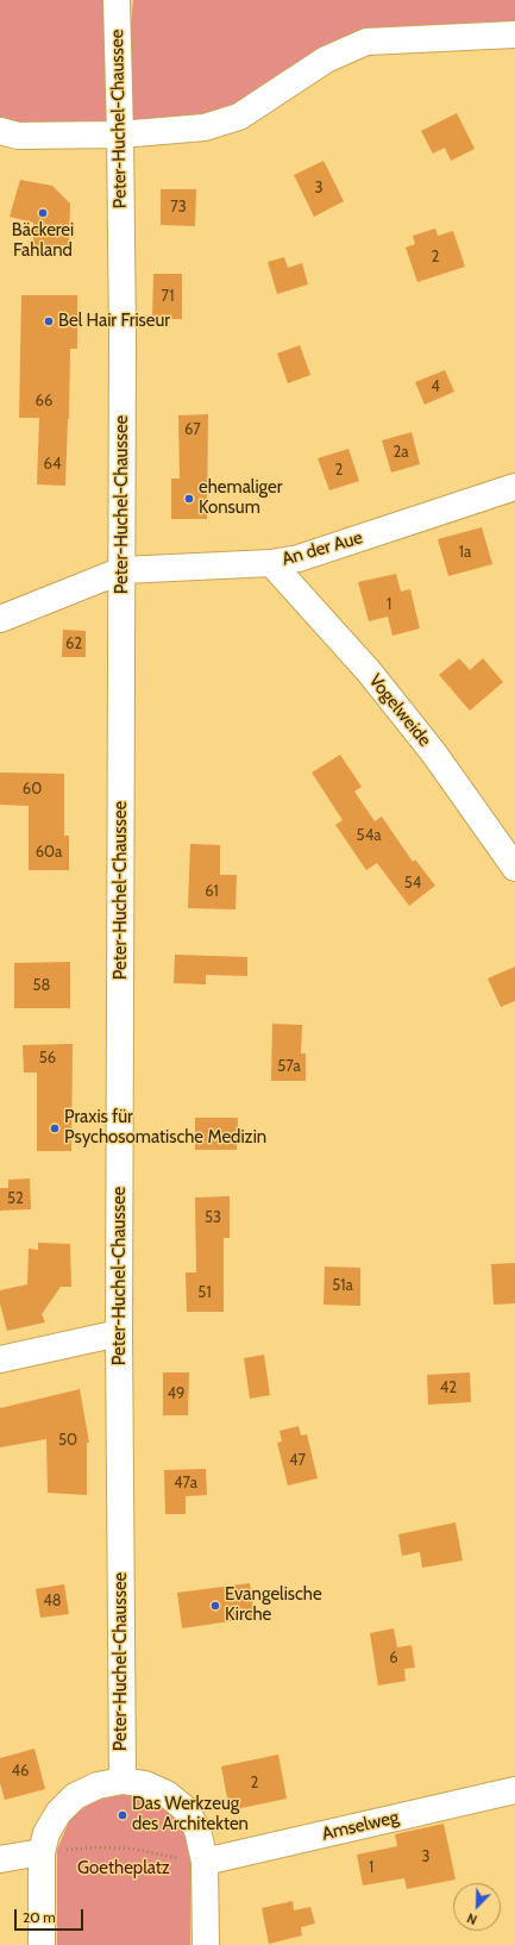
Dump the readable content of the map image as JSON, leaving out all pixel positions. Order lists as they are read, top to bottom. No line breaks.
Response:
{"streets":{"street":["Peter-Huchel-Chaussee","An der Aue","Vogelweide","Amselweg"]},"crossings":[["Peter-Huchel-Chaussee","An der Aue"],["An der Aue","Vogelweide"]],"parks":["Goetheplatz"],"places":["Bäckerei Fahland","Bel Hair Friseur","ehemaliger Konsum","Praxis für Psychosomatische Medizin","Evangelische Kirche","Das Werkzeug des Architekten"],"house_numbers":["3","73","2","71","4","66","67","2a","64","2","1a","1","62","60","54a","60a","54","61","58","56","57a","52","53","51a","51","42","49","50","47","47a","48","6","46","2","3","1"],"scale_bar":"20 m","north":"bottom left"}
